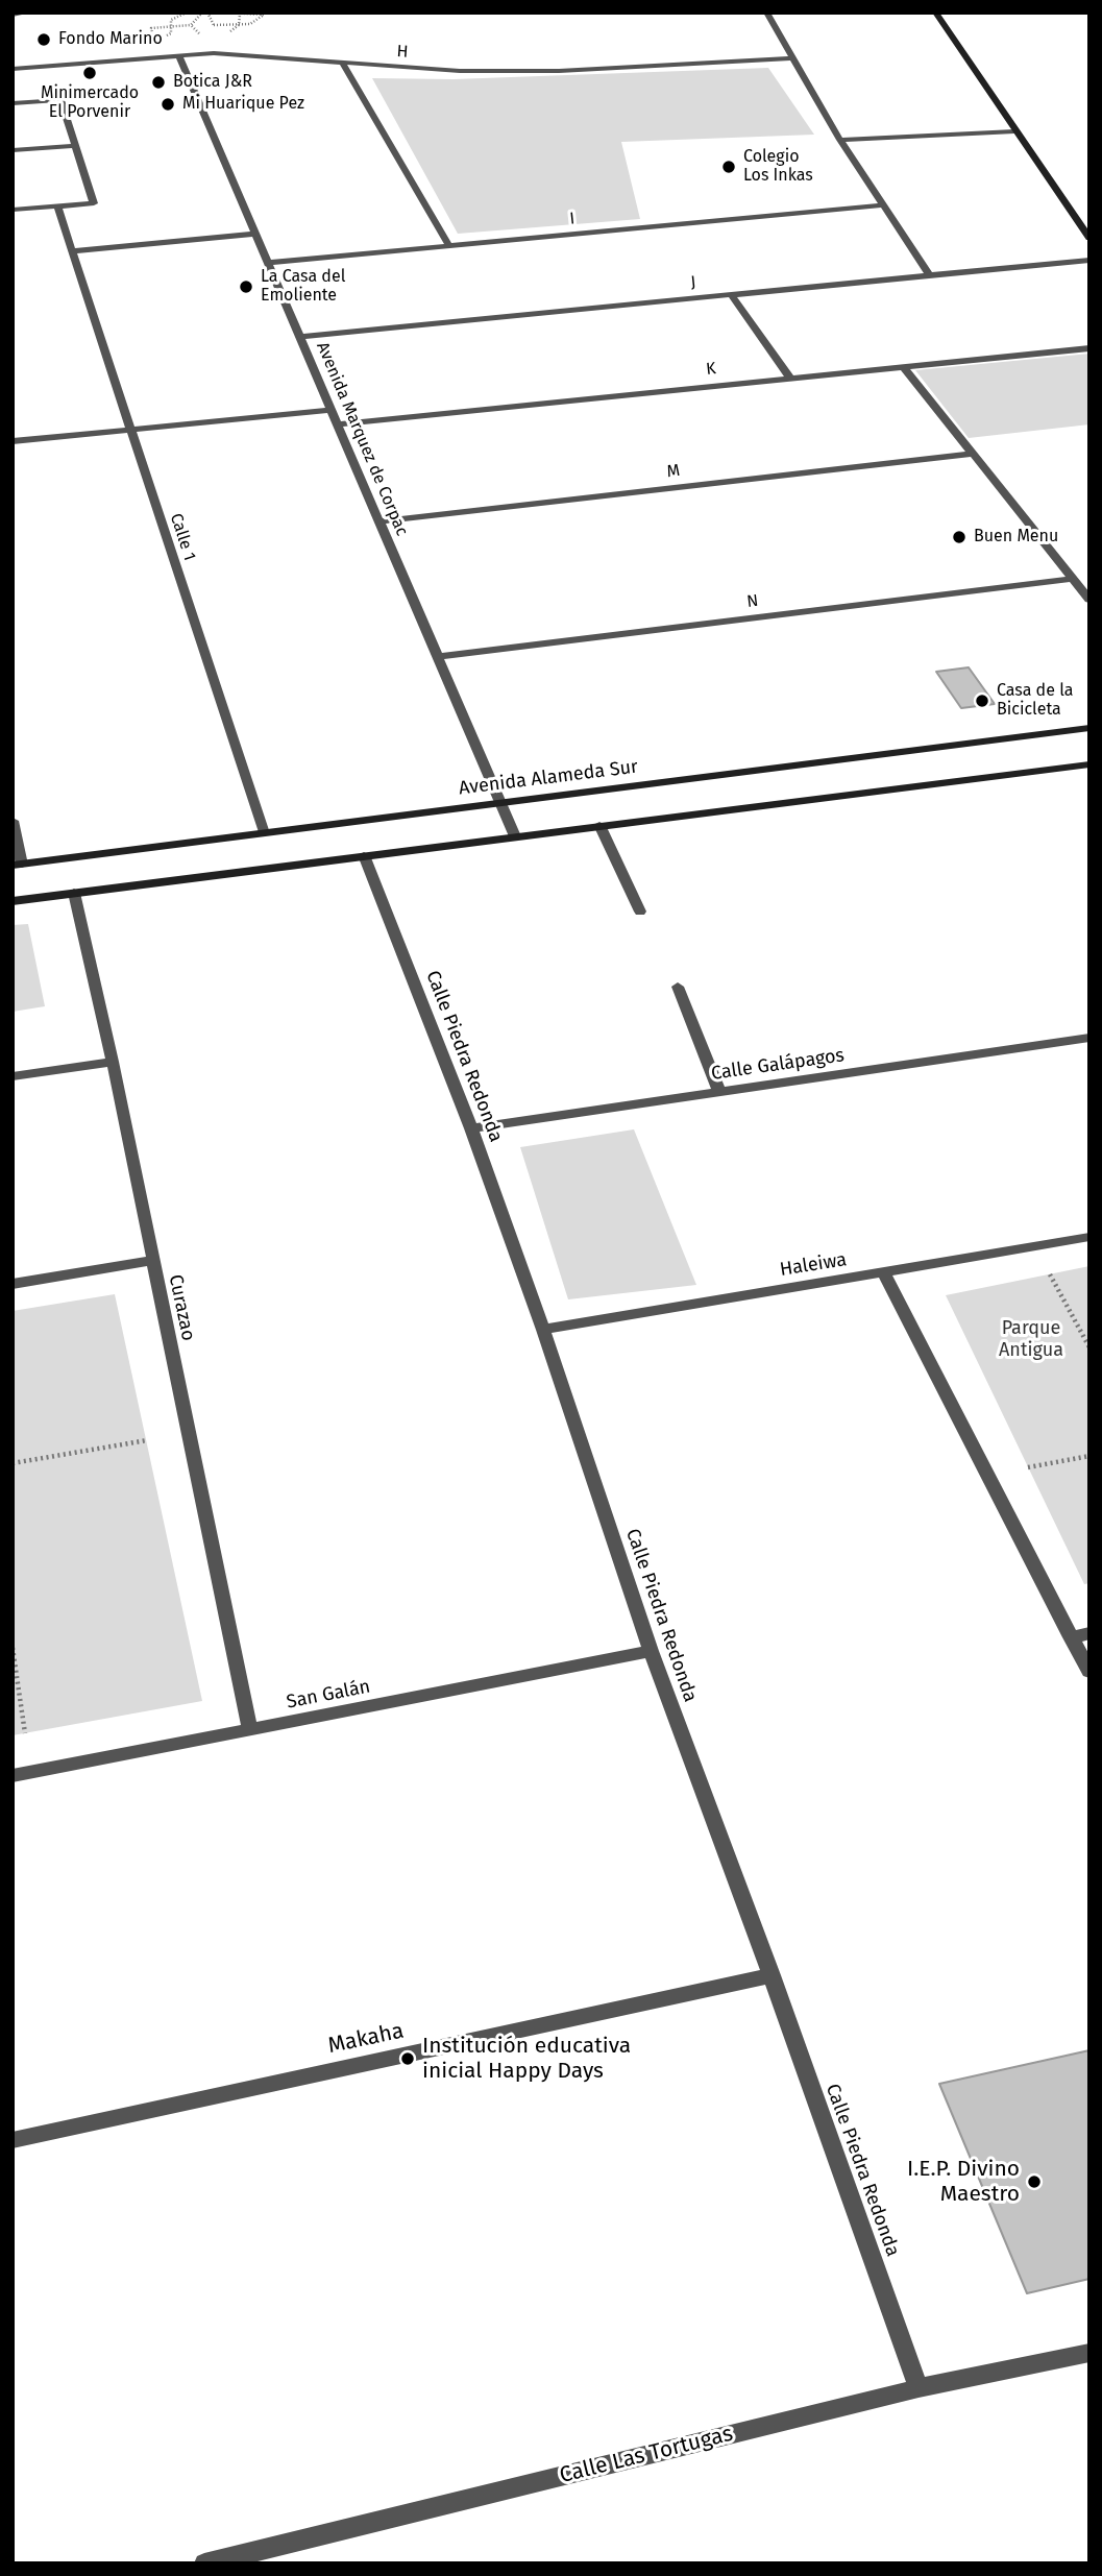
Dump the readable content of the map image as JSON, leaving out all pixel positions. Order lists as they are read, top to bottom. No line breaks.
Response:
{"streets":{"main road":["Avenida Alameda Sur"],"street":["H","I","J","K","Avenida Marquez de Corpac","M","Calle 1","N","Calle Piedra Redonda","Calle Galápagos","Haleiwa","Curazao","San Galán","Makaha","Calle Las Tortugas"]},"crossings":[["H","Avenida Marquez de Corpac"],["I","Avenida Marquez de Corpac"],["J","Avenida Marquez de Corpac"],["K","Avenida Marquez de Corpac"],["Avenida Marquez de Corpac","M"],["Avenida Marquez de Corpac","N"],["Avenida Marquez de Corpac","Avenida Alameda Sur"],["Calle 1","Avenida Alameda Sur"],["Calle Piedra Redonda","Calle Galápagos"],["Calle Piedra Redonda","Haleiwa"],["Calle Piedra Redonda","San Galán"],["Calle Piedra Redonda","Makaha"],["Calle Piedra Redonda","Calle Las Tortugas"],["Curazao","San Galán"]],"parks":["Parque Antigua"],"places":["Fondo Marino","Minimercado El Porvenir","Botica J&R","Mi Huarique Pez","Colegio Los Inkas","La Casa del Emoliente","Buen Menu","Casa de la Bicicleta","Institución educativa inicial Happy Days","I.E.P. Divino Maestro"]}
